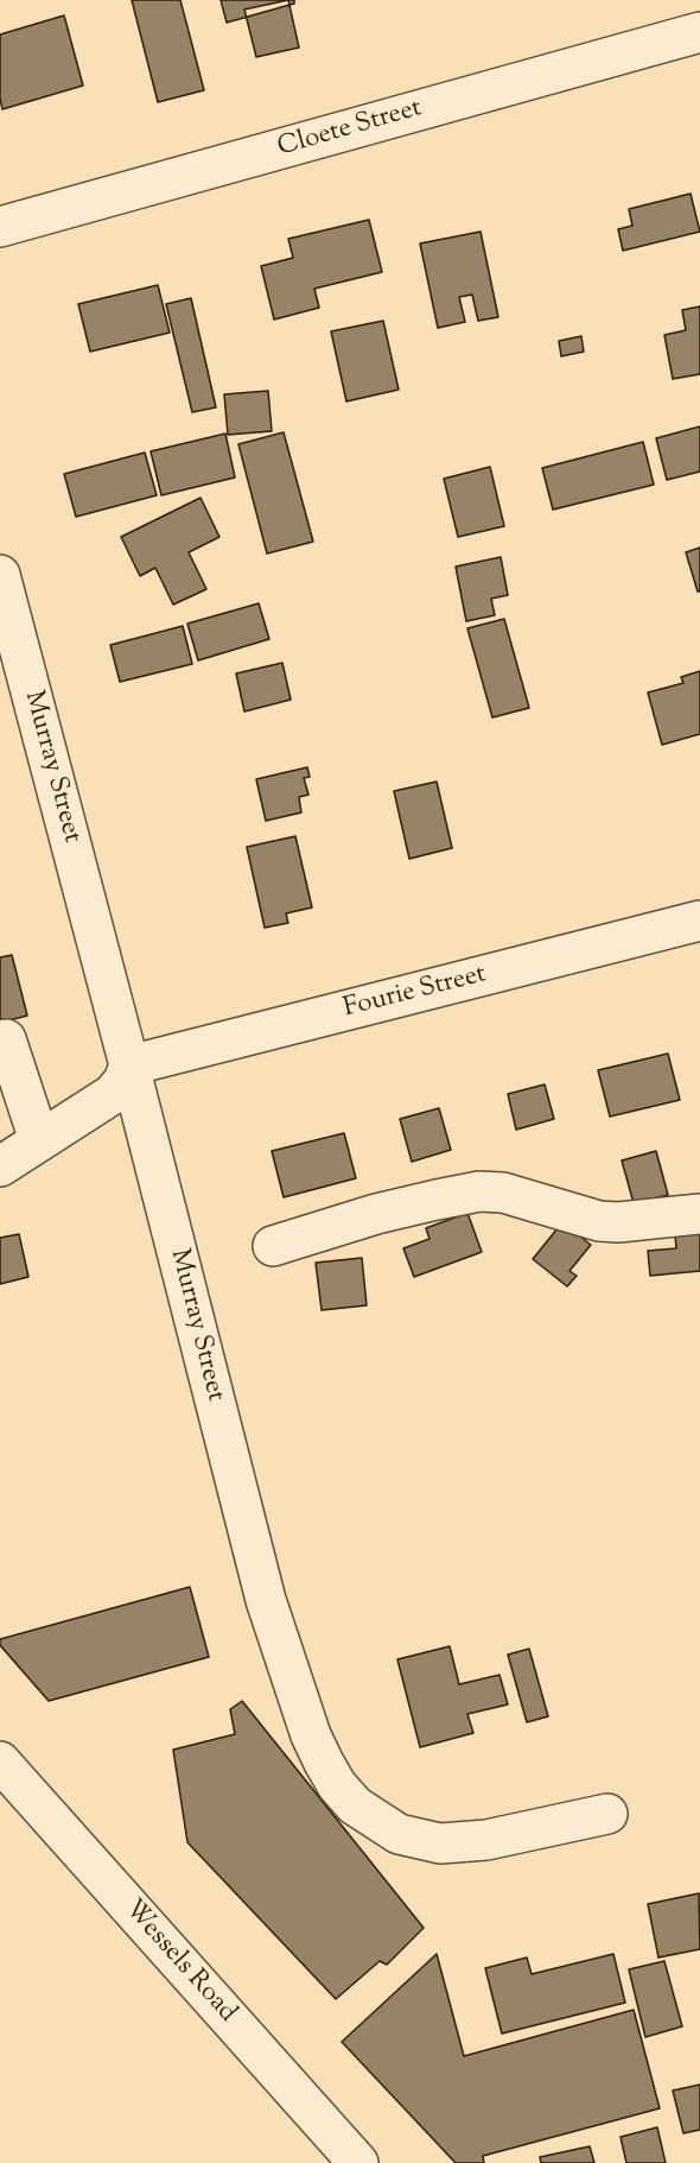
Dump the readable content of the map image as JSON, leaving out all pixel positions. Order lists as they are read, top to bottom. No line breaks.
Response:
{"streets":{"street":["Cloete Street","Murray Street","Fourie Street","Wessels Road"]},"crossings":[["Murray Street","Fourie Street"]]}
